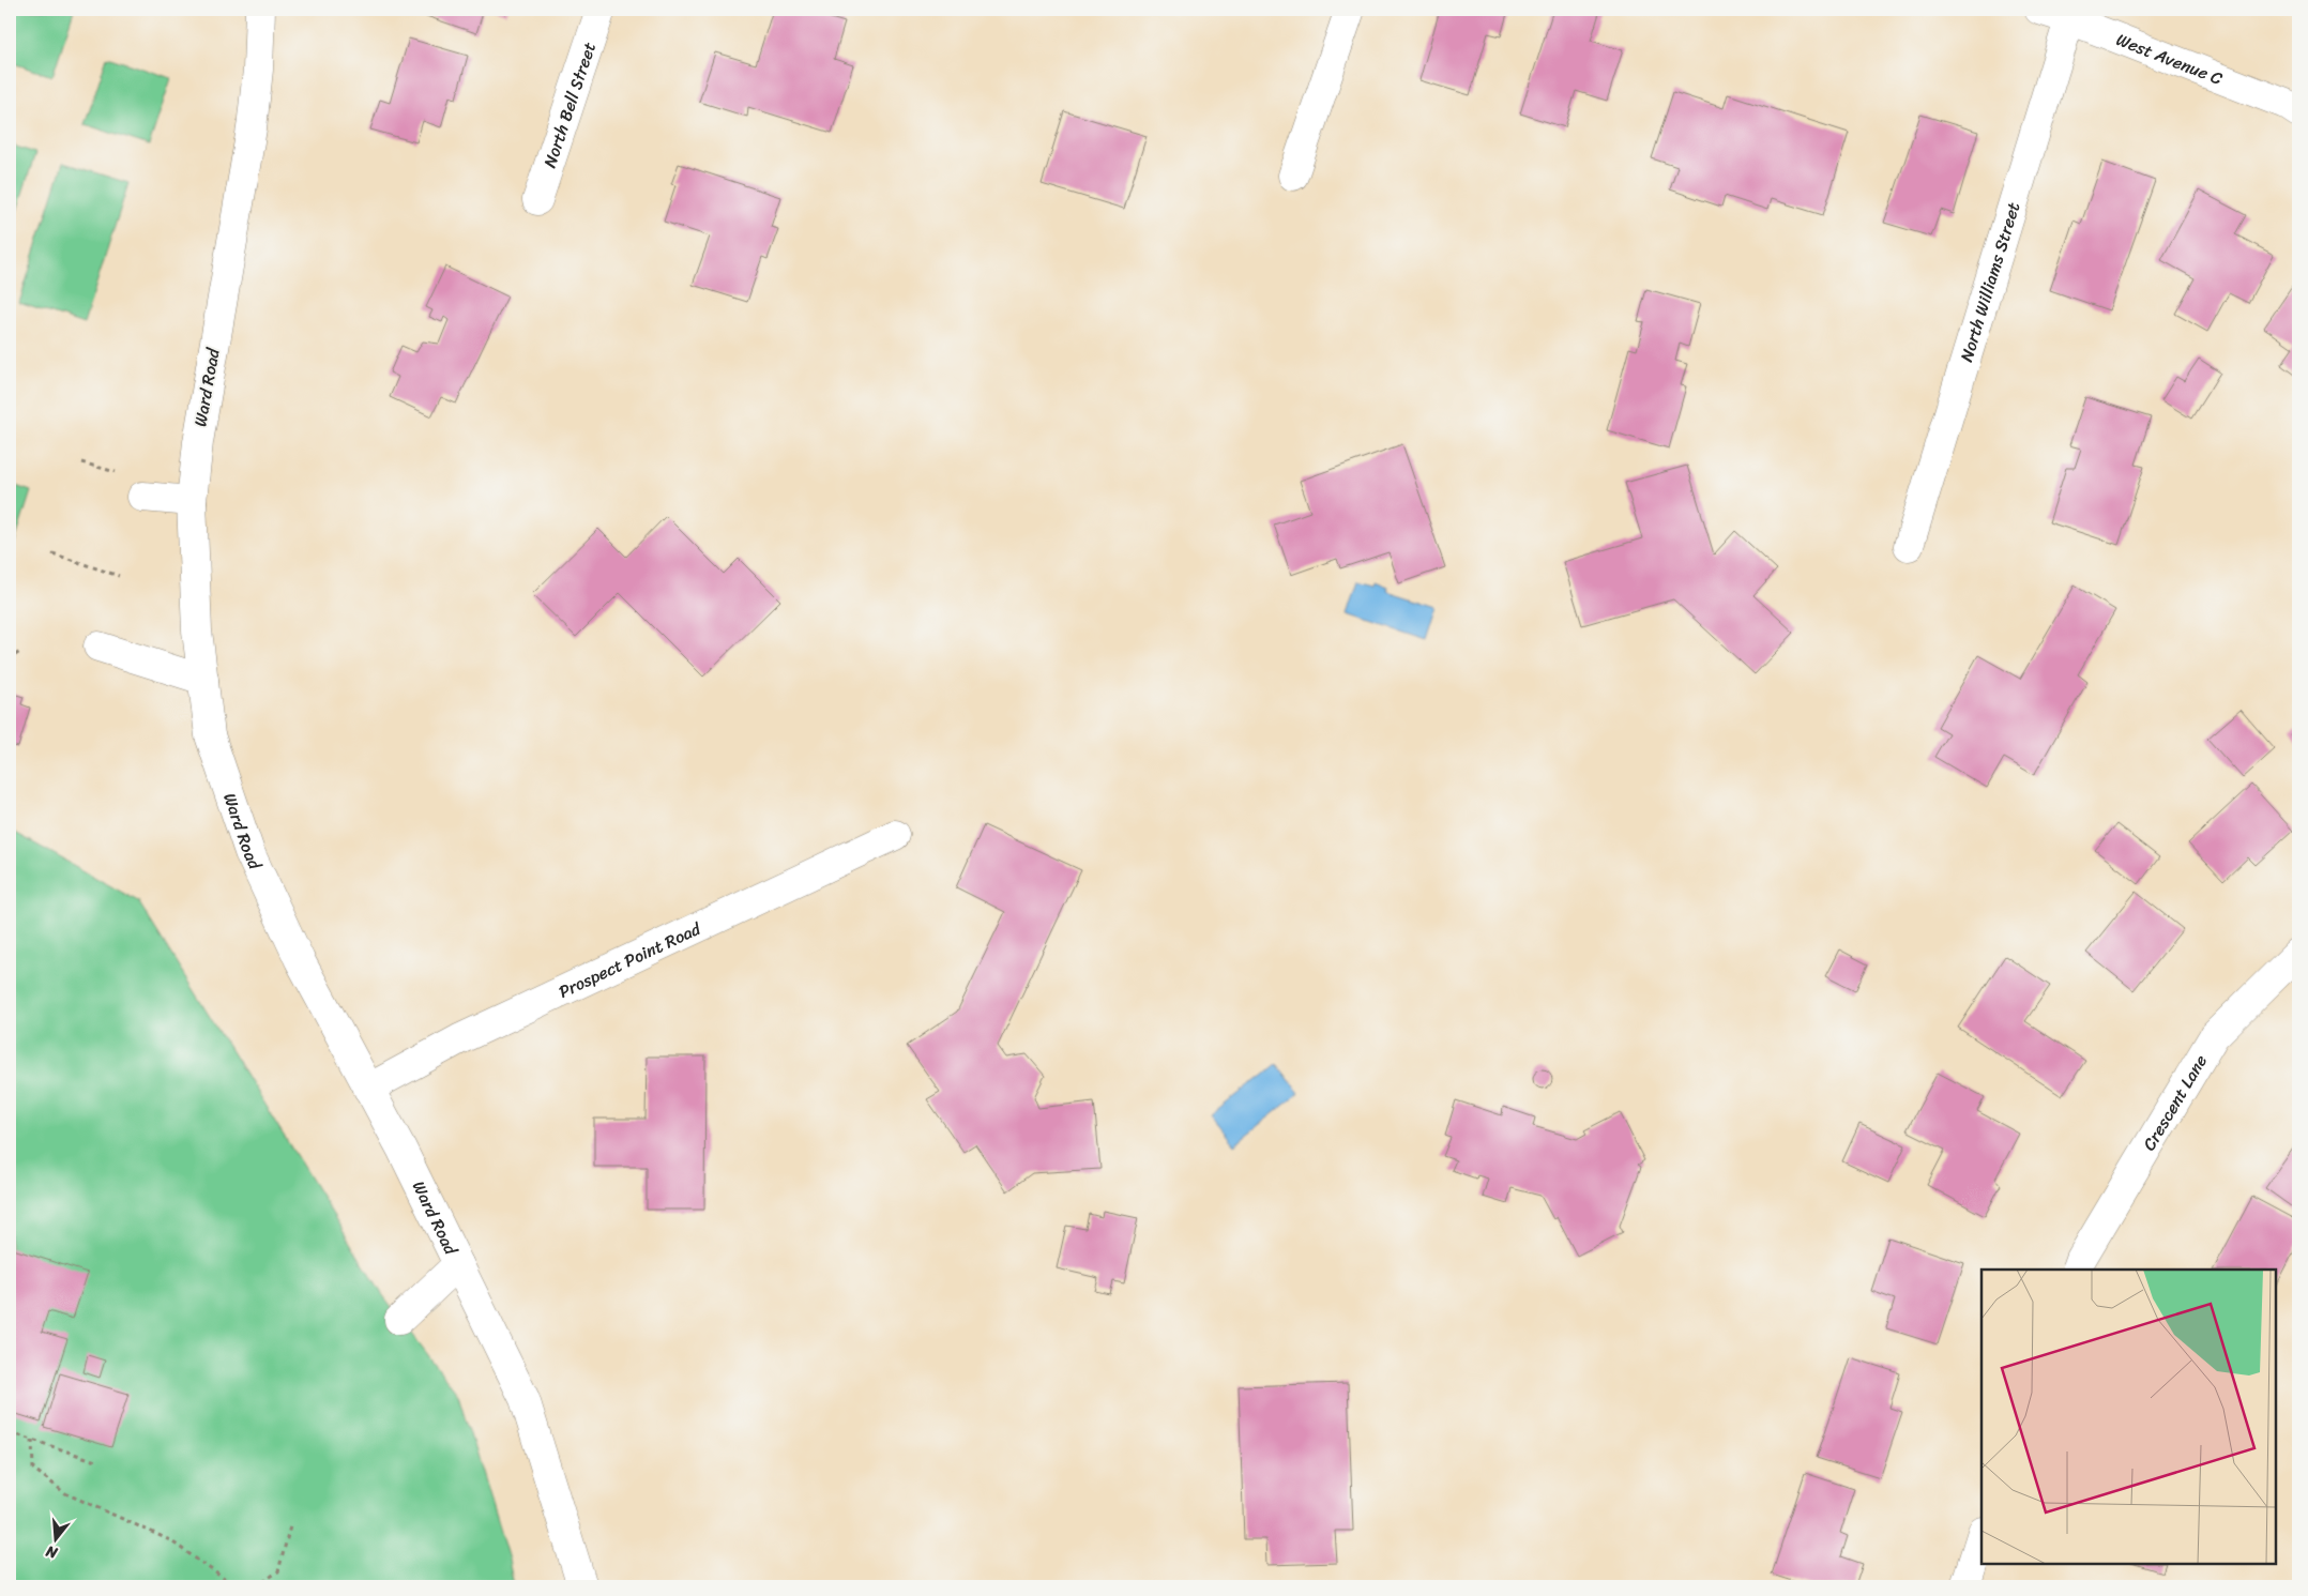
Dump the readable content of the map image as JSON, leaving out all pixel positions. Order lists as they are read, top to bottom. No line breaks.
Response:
{"streets":{"street":["West Avenue C","North Bell Street","North Williams Street","Ward Road","Prospect Point Road","Crescent Lane"]},"crossings":[["West Avenue C","North Williams Street"],["Ward Road","Prospect Point Road"]],"north":"bottom"}
